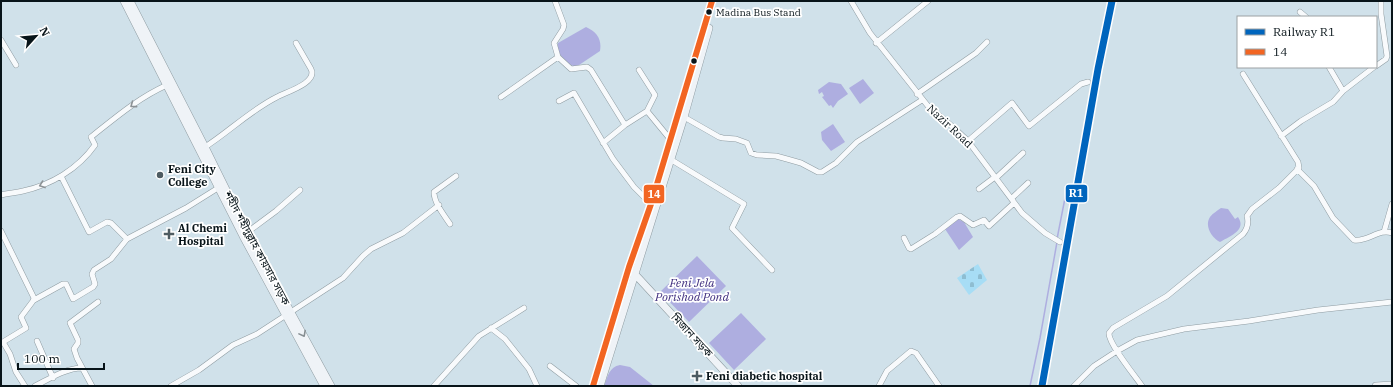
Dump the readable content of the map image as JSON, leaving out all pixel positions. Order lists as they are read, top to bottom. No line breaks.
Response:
{"streets":{"main road":["শহীদ শহীদুল্লাহ কায়সার সড়ক","মিজান সড়ক"],"street":["Nazir Road"]},"water":["Feni Jela Porishod Pond"],"places":{"other":["Madina Bus Stand","Feni City College"],"health":["Al Chemi Hospital","Feni diabetic hospital"]},"lines":["rail line R1","transit line 14"],"legend":["Railway R1","14"],"scale_bar":"100 m","north":"top right"}
